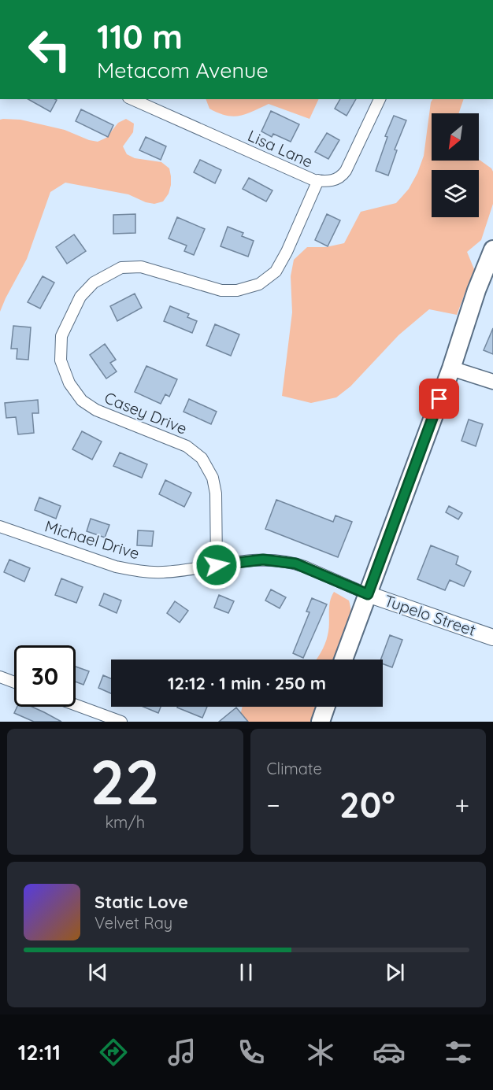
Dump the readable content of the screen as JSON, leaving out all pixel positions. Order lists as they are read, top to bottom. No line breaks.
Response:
{"streets":{"main road":["Tupelo Street"],"street":["Lisa Lane","Casey Drive","Michael Drive"]},"crossings":[["Lisa Lane","Casey Drive"],["Casey Drive","Michael Drive"],["Michael Drive","Tupelo Street"]],"north":"bottom left","page":{"turn":["110 m","Metacom Avenue"],"limit":"30","trip":"12:12 · 1 min · 250 m","tile":[["22","km/h"],"Climate"],"heat":["−","20°","+"],"song":["Static Love","Velvet Ray"],"tabs":"12:11"}}
